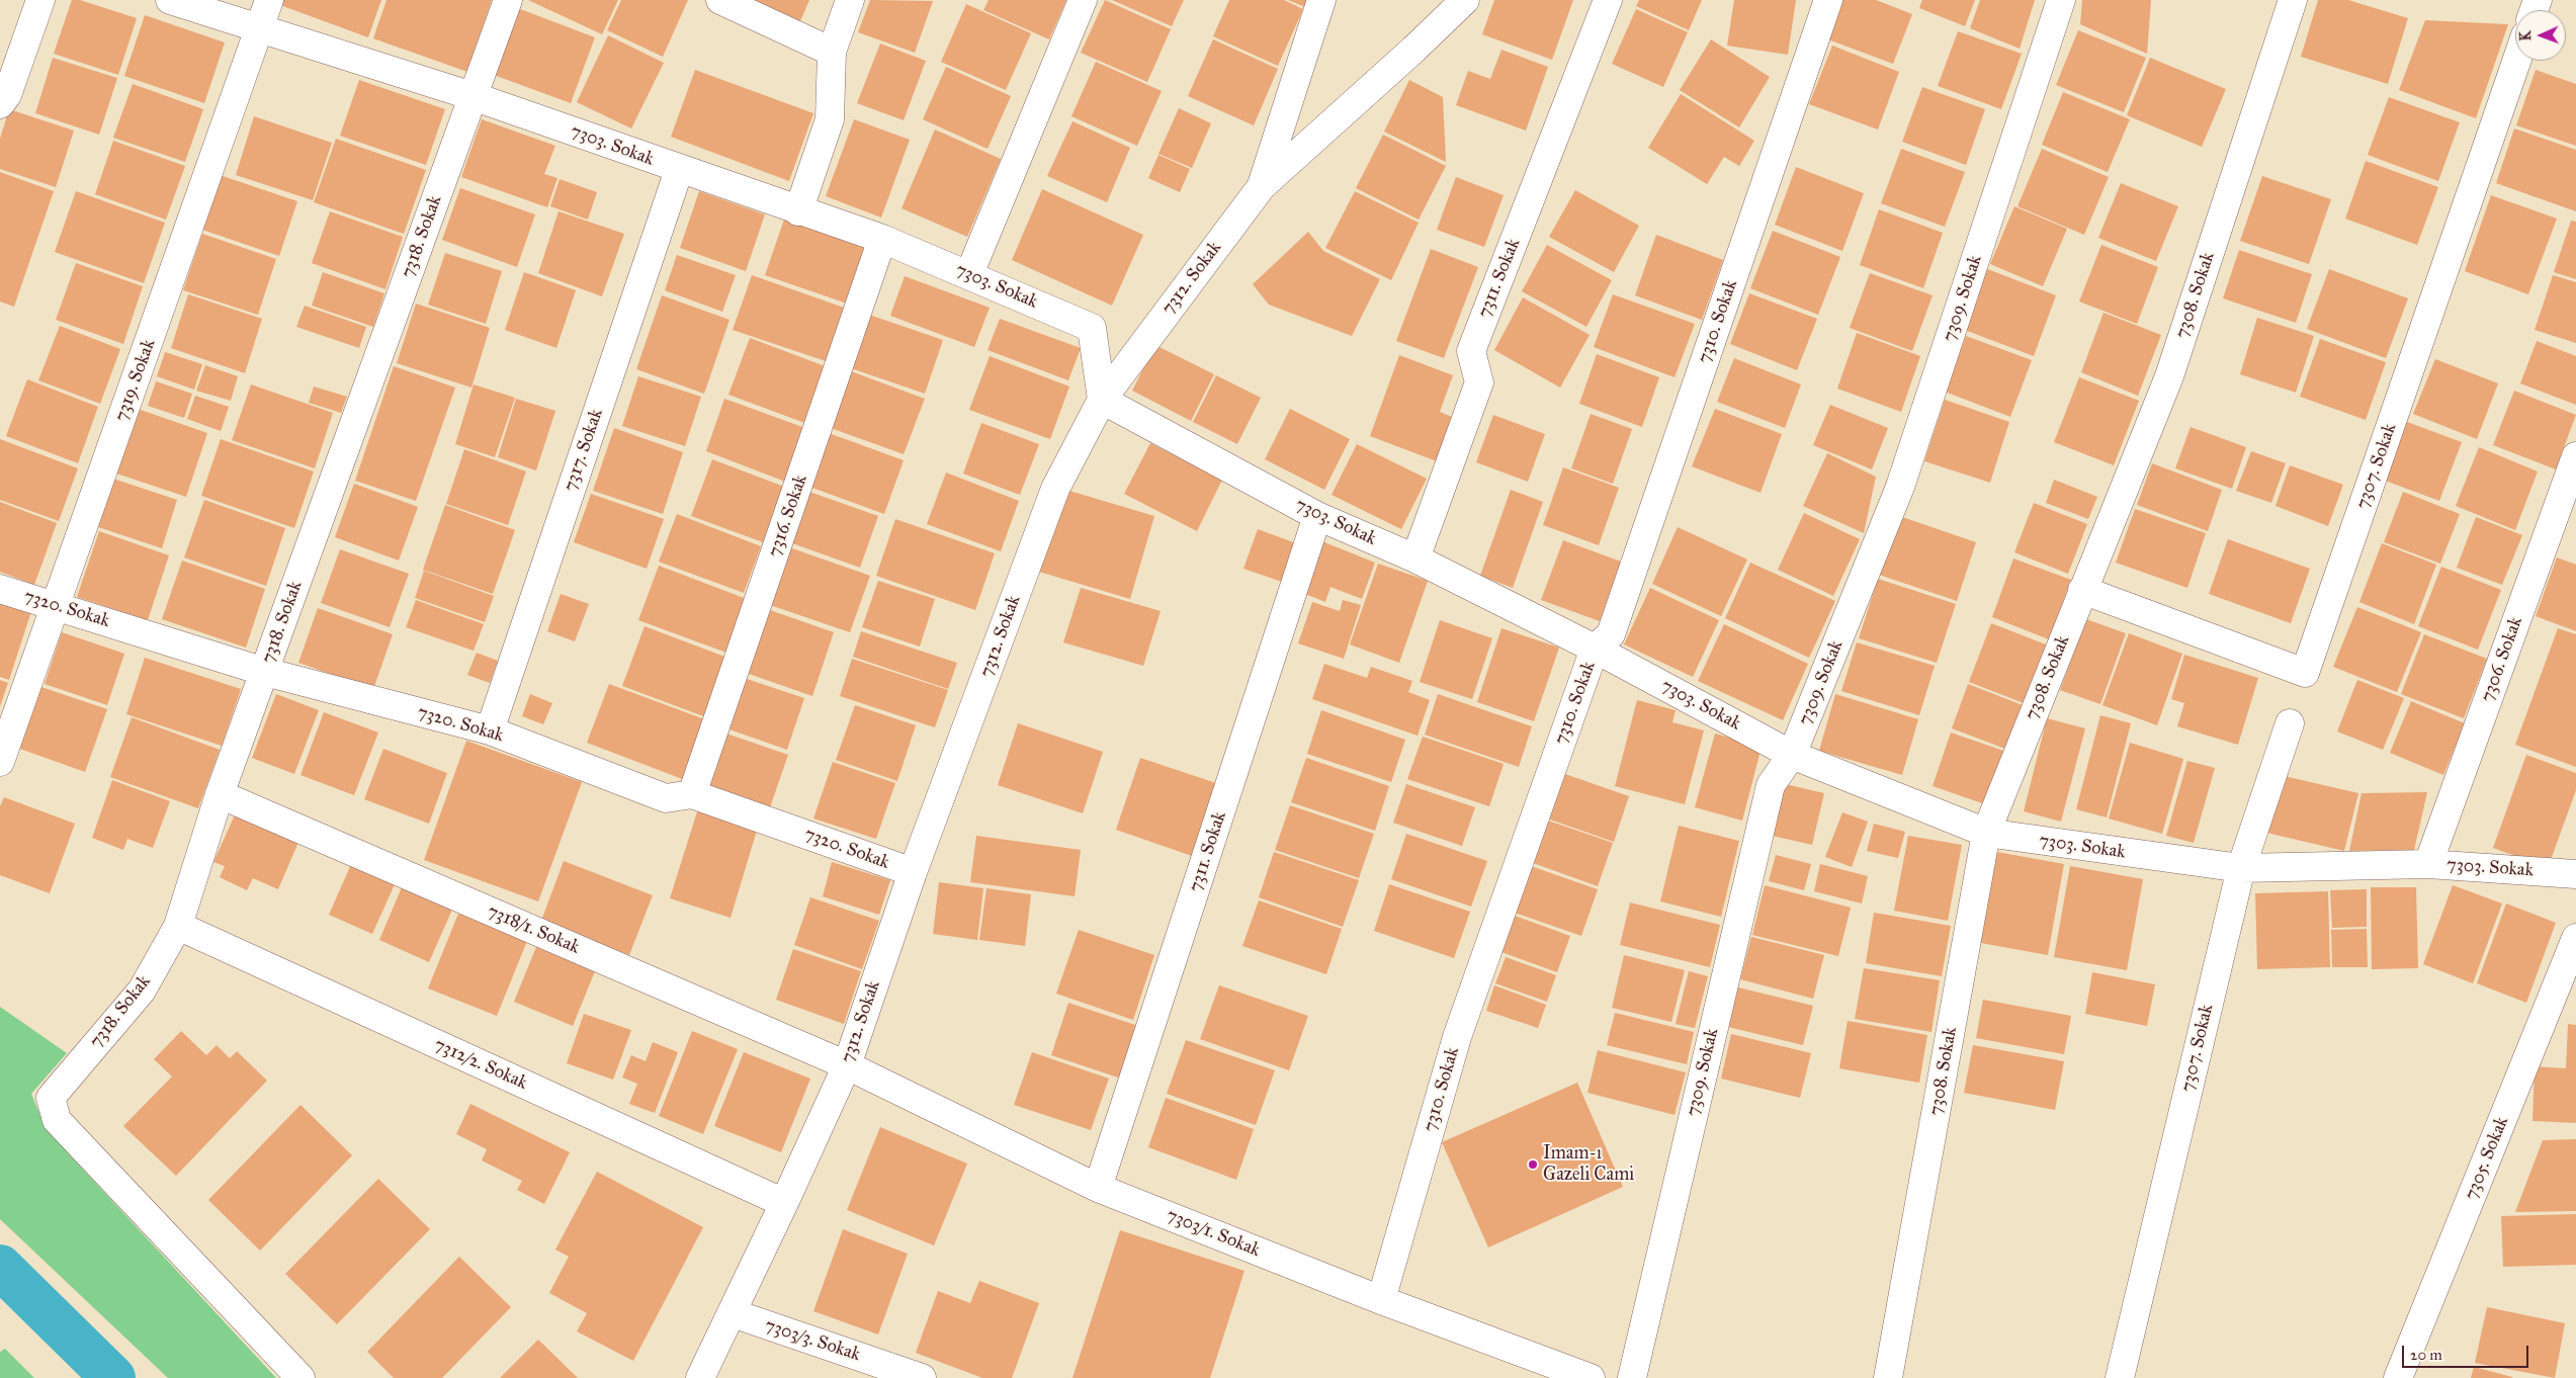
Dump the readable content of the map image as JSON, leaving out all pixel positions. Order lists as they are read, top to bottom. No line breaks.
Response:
{"streets":{"street":["7303. Sokak","7318. Sokak","7312. Sokak","7311. Sokak","7308. Sokak","7309. Sokak","7310. Sokak","7319. Sokak","7317. Sokak","7307. Sokak","7316. Sokak","7320. Sokak","7306. Sokak","7318/1. Sokak","7312/2. Sokak","7305. Sokak","7303/1. Sokak","7303/3. Sokak"]},"crossings":[["7303. Sokak","7318. Sokak"],["7303. Sokak","7312. Sokak"],["7303. Sokak","7311. Sokak"],["7303. Sokak","7308. Sokak"],["7303. Sokak","7309. Sokak"],["7303. Sokak","7310. Sokak"],["7303. Sokak","7319. Sokak"],["7303. Sokak","7317. Sokak"],["7303. Sokak","7307. Sokak"],["7303. Sokak","7316. Sokak"],["7303. Sokak","7306. Sokak"],["7318. Sokak","7320. Sokak"],["7318. Sokak","7318/1. Sokak"],["7318. Sokak","7312/2. Sokak"],["7312. Sokak","7320. Sokak"],["7312. Sokak","7318/1. Sokak"],["7312. Sokak","7312/2. Sokak"],["7312. Sokak","7303/1. Sokak"],["7312. Sokak","7303/3. Sokak"],["7311. Sokak","7303/1. Sokak"],["7308. Sokak","7307. Sokak"],["7310. Sokak","7303/1. Sokak"],["7319. Sokak","7320. Sokak"],["7317. Sokak","7320. Sokak"],["7316. Sokak","7320. Sokak"],["7318/1. Sokak","7303/1. Sokak"]],"places":["Imam-ı Gazeli Cami"],"scale_bar":"20 m","north":"left"}
